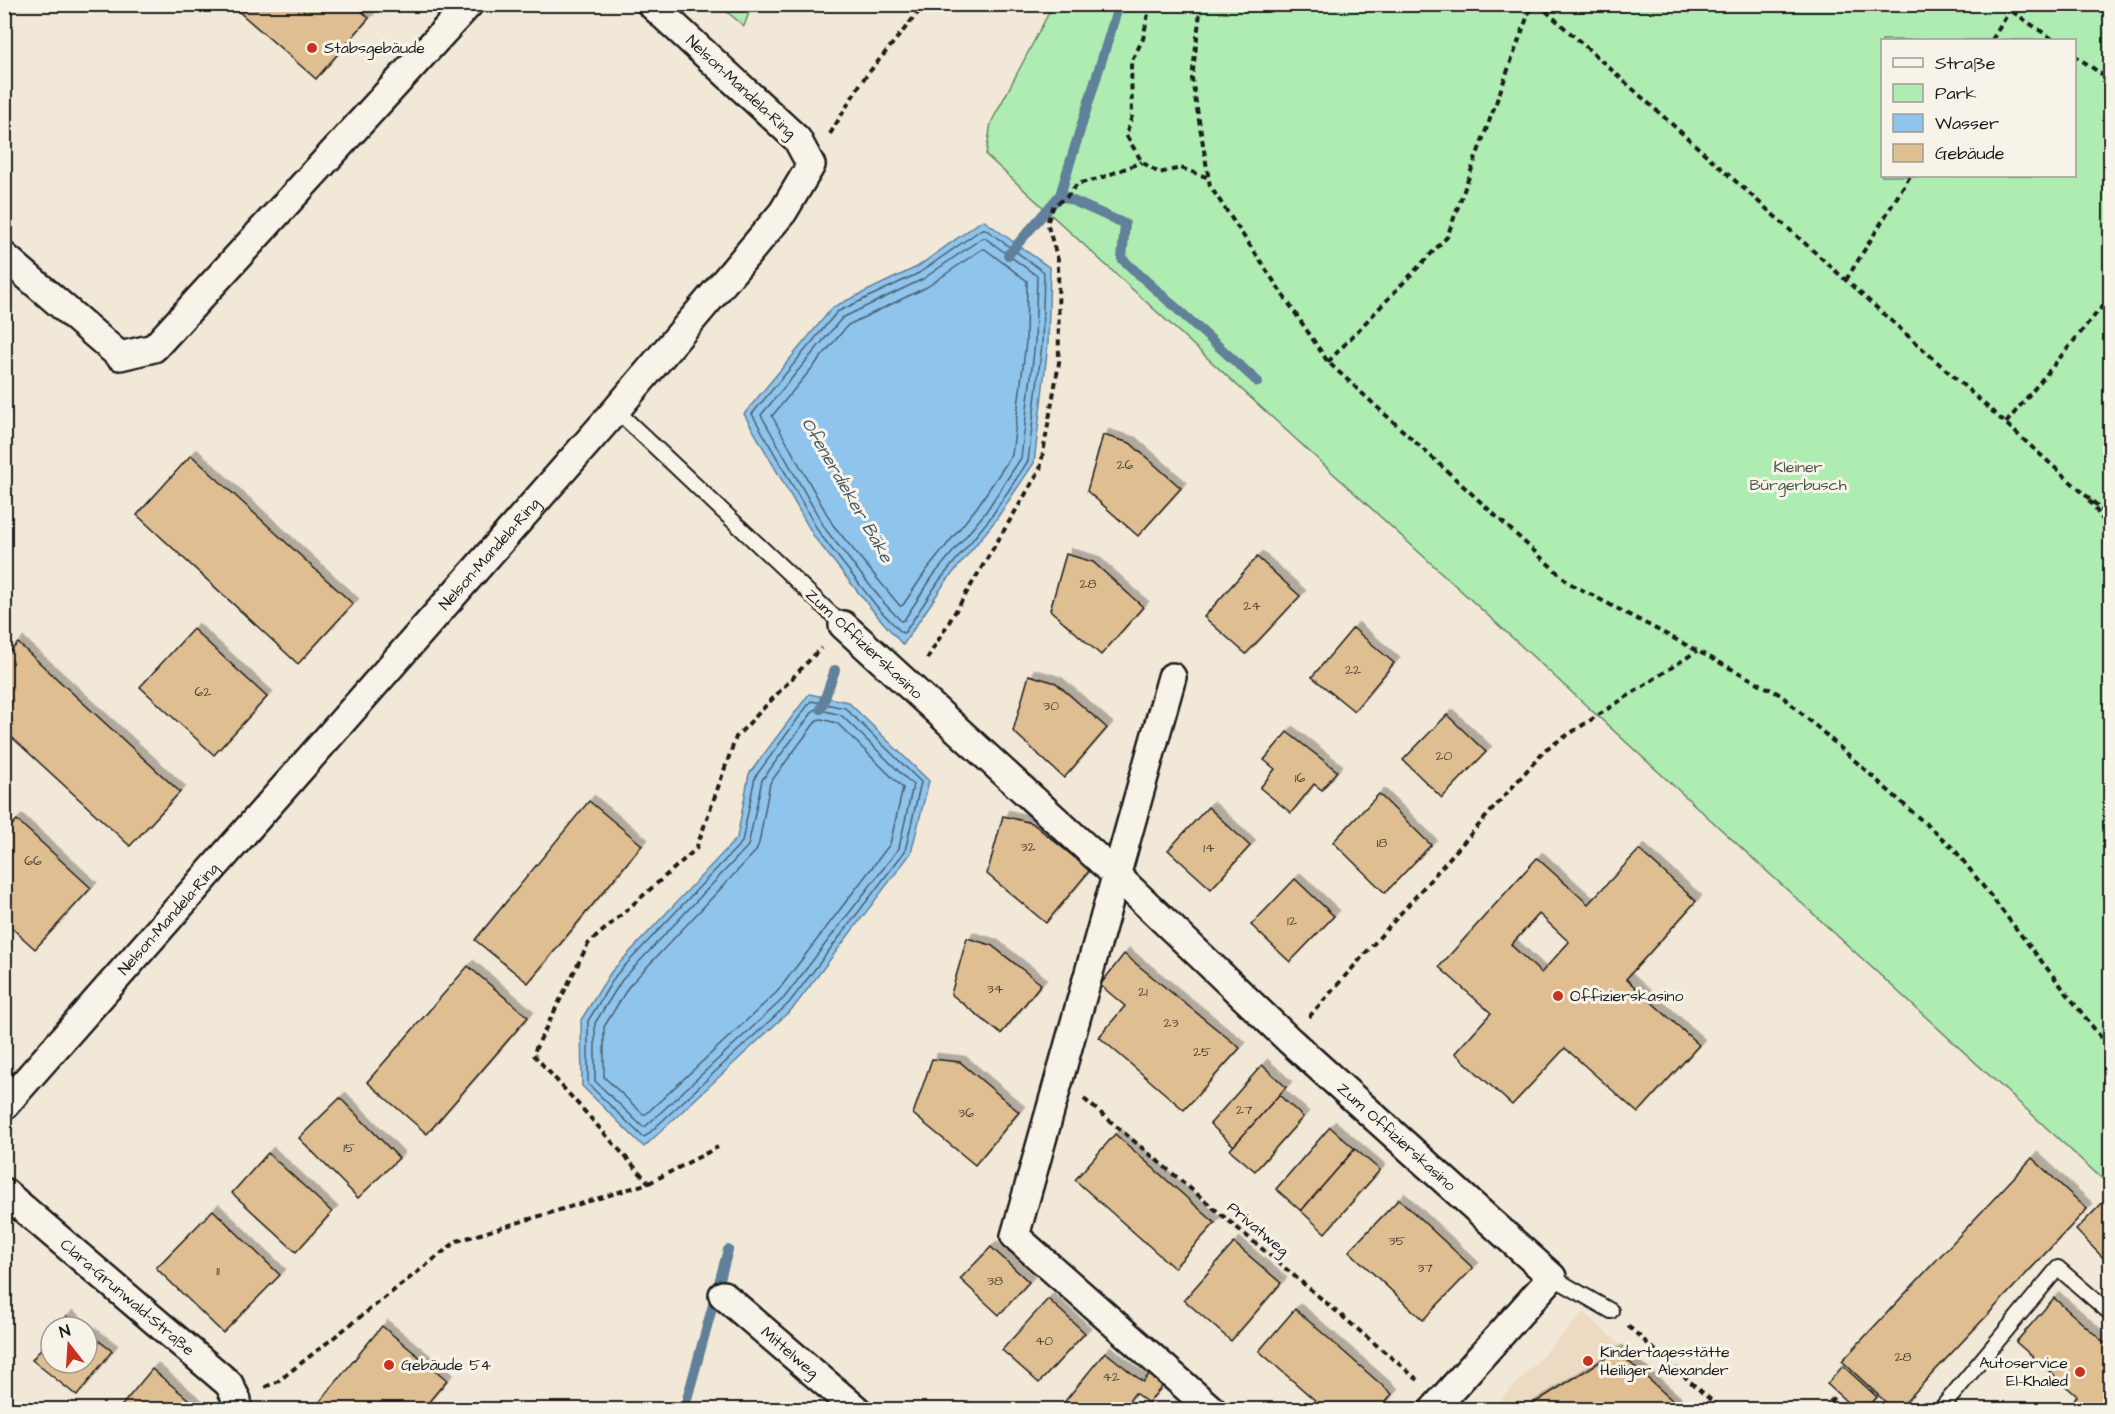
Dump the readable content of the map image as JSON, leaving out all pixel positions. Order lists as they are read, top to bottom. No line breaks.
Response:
{"streets":{"street":["Nelson-Mandela-Ring","Zum Offizierskasino","Clara-Grunwald-Straße","Mittelweg"],"path":["Privatweg"]},"crossings":[["Nelson-Mandela-Ring","Zum Offizierskasino"]],"water":["Ofenerdieker Bäke"],"parks":["Kleiner Bürgerbusch"],"places":["Stabsgebäude","Offizierskasino","Kindertagesstätte Heiliger Alexander","Gebäude 54","Autoservice El-Khaled"],"house_numbers":["26","28","24","22","62","30","20","16","18","32","14","66","12","34","21","23","25","27","36","15","35","37","11","38","40","28","42"],"legend":["Straße","Park","Wasser","Gebäude"],"north":"top"}
